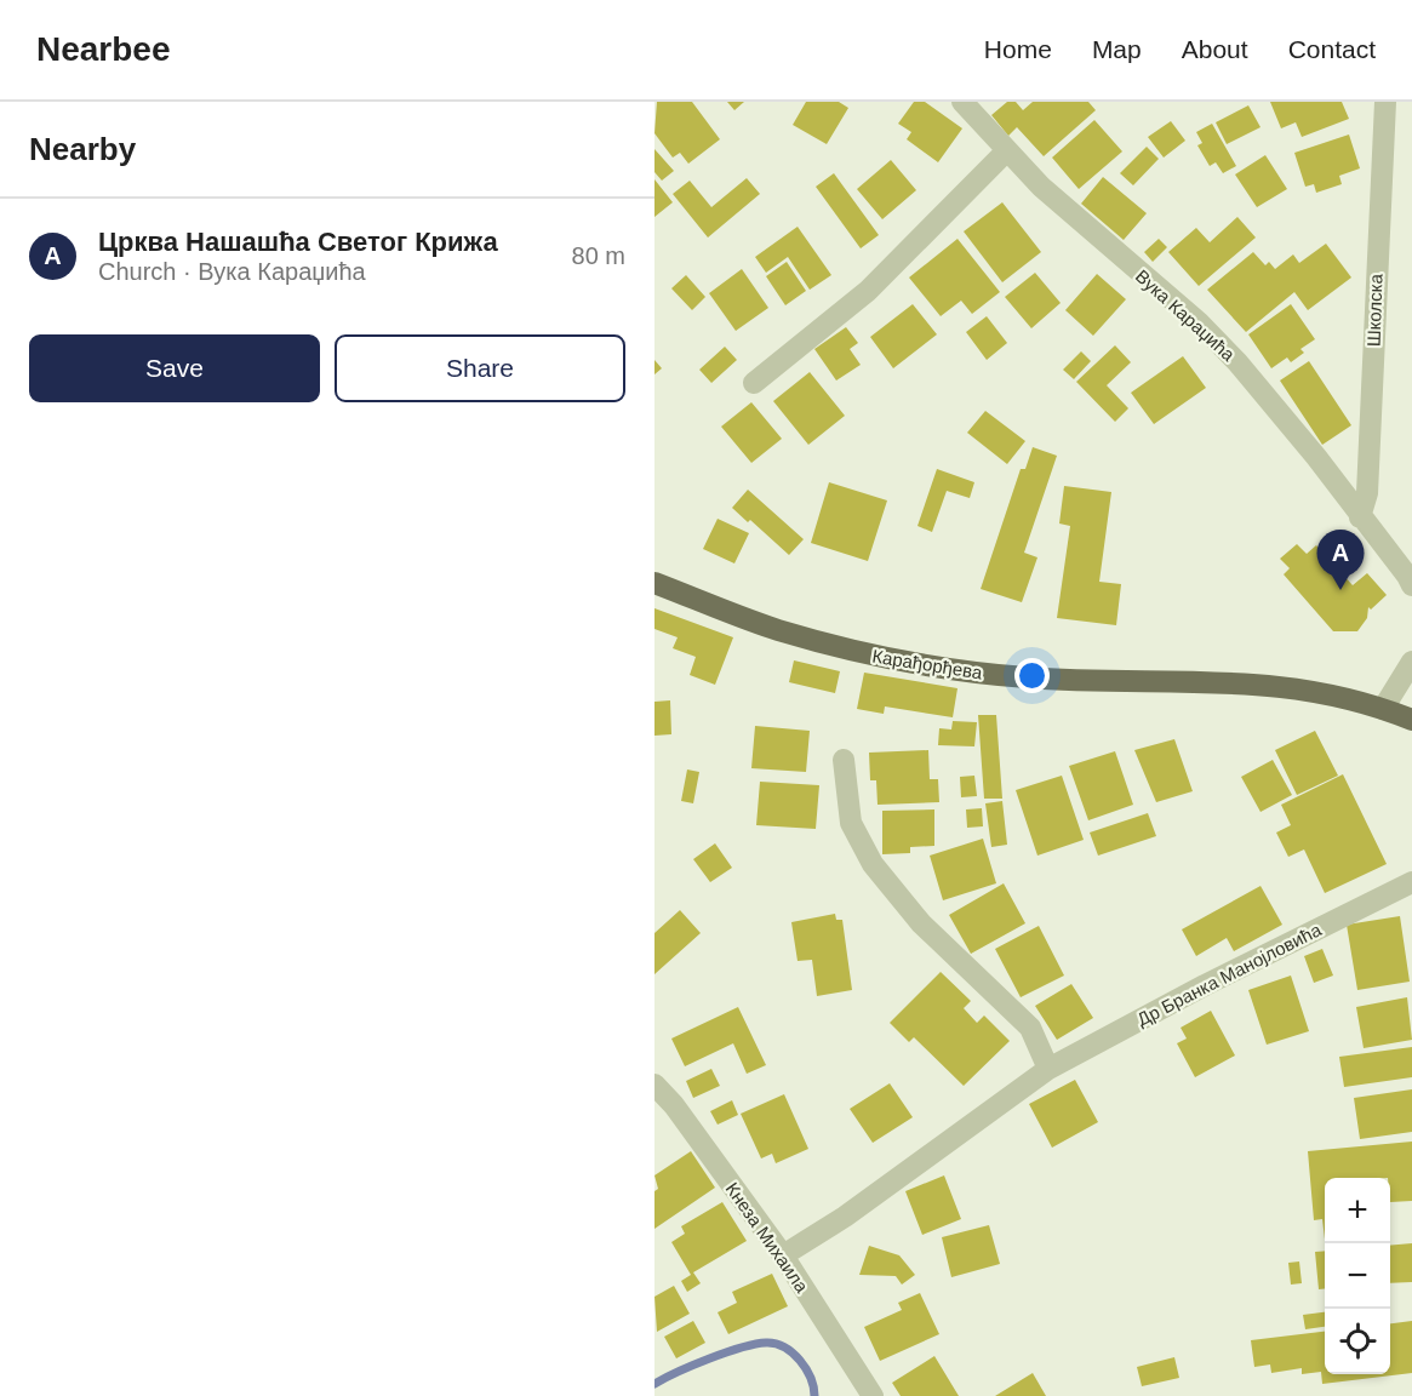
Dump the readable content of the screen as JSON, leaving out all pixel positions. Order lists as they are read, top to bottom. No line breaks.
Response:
{"streets":{"main road":["Карађорђева"],"street":["Школска","Вука Караџића","Др Бранка Манојловића","Кнеза Михаила"]},"crossings":[["Школска","Вука Караџића"],["Др Бранка Манојловића","Кнеза Михаила"]],"page":{"header":"Nearbee","nav":["Home","Map","About","Contact"],"heading":"Nearby","list":[{"mark":"A","name":"Црква Нашашћа Светог Крижа","note":"Church · Вука Караџића","value":"80 m"}],"buttons":["Save","Share"],"pins":"A","map_buttons":["+","−"]}}
